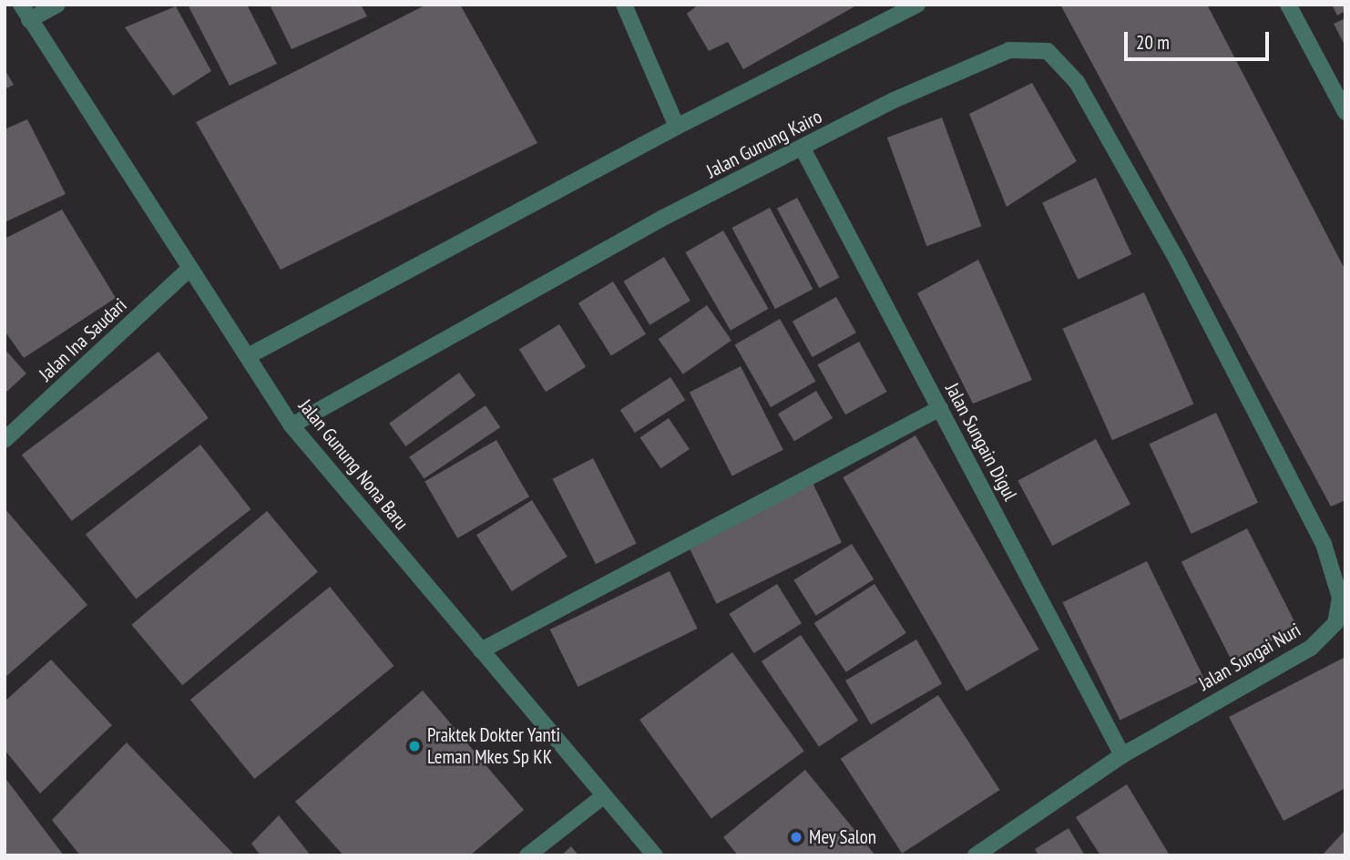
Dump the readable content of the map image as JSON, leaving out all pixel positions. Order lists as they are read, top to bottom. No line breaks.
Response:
{"streets":{"street":["Jalan Gunung Kairo","Jalan Ina Saudari","Jalan Sungain Digul","Jalan Gunung Nona Baru","Jalan Sungai Nuri"]},"crossings":[["Jalan Gunung Kairo","Jalan Sungain Digul"],["Jalan Gunung Kairo","Jalan Gunung Nona Baru"],["Jalan Gunung Kairo","Jalan Sungai Nuri"],["Jalan Ina Saudari","Jalan Gunung Nona Baru"],["Jalan Sungain Digul","Jalan Sungai Nuri"]],"places":["Praktek Dokter Yanti Leman Mkes Sp KK","Mey Salon"],"scale_bar":"20 m"}
